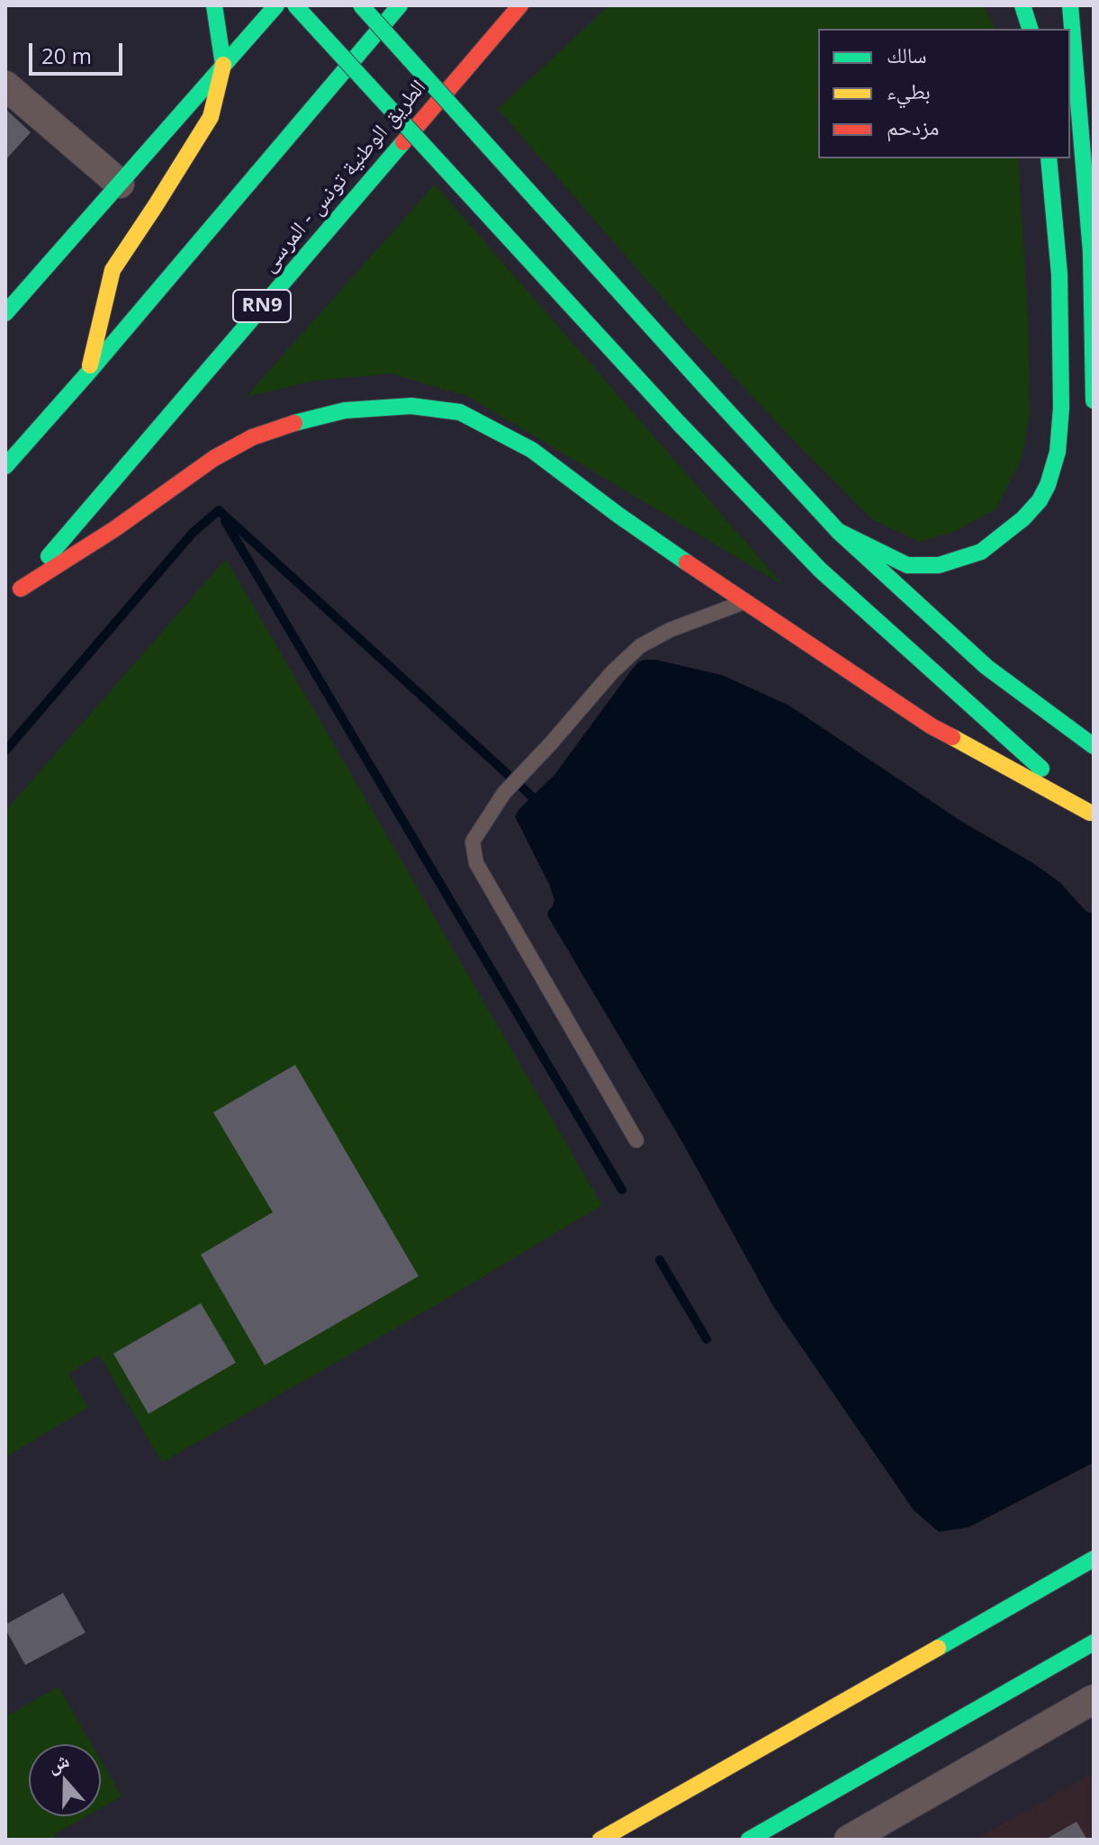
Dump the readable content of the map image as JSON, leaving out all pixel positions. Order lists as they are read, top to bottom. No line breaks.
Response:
{"streets":{"main road":["الطريق الوطنية تونس - المرسى","RN9"]},"legend":["سالك","بطيء","مزدحم"],"scale_bar":"20 m","north":"top"}
